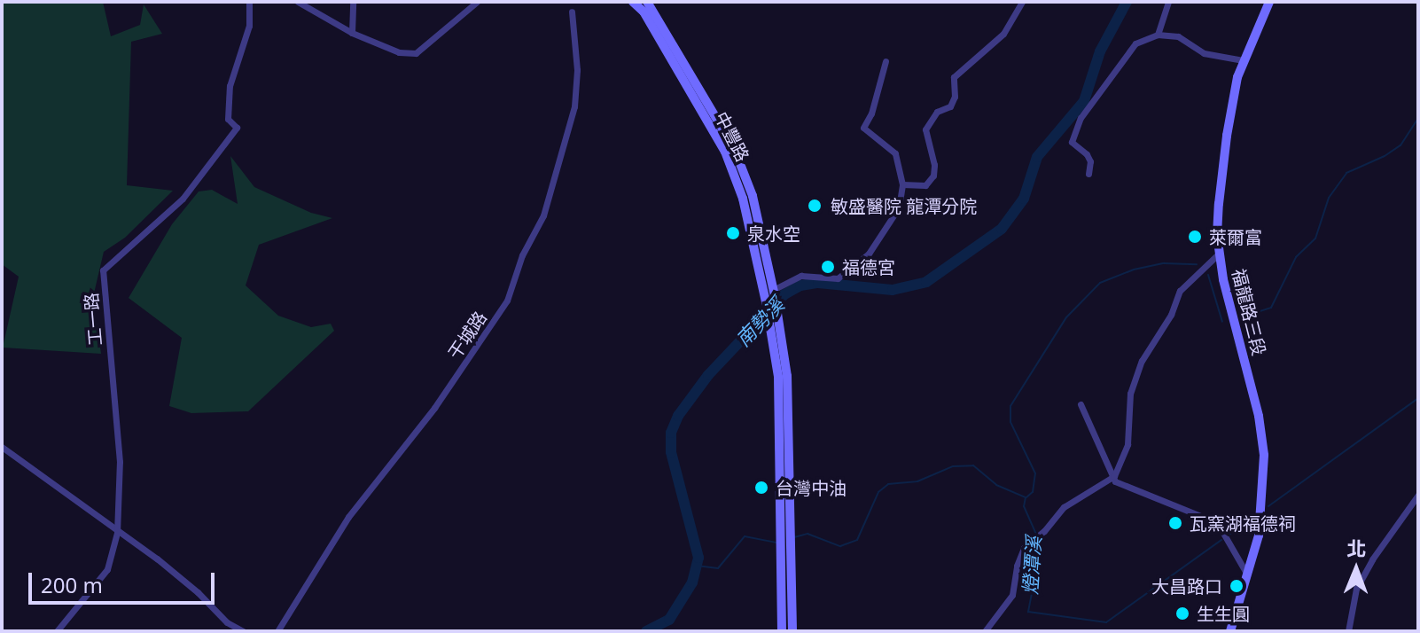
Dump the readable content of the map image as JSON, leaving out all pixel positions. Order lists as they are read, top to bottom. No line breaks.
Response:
{"streets":{"main road":["中豐路","福龍路三段"],"street":["工一路","干城路"]},"water":["南勢溪","燈潭溪"],"places":["敏盛醫院 龍潭分院","泉水空","萊爾富","福德宮","台灣中油","瓦窯湖福德祠","大昌路口","生生圓"],"scale_bar":"200 m","north":"top"}
